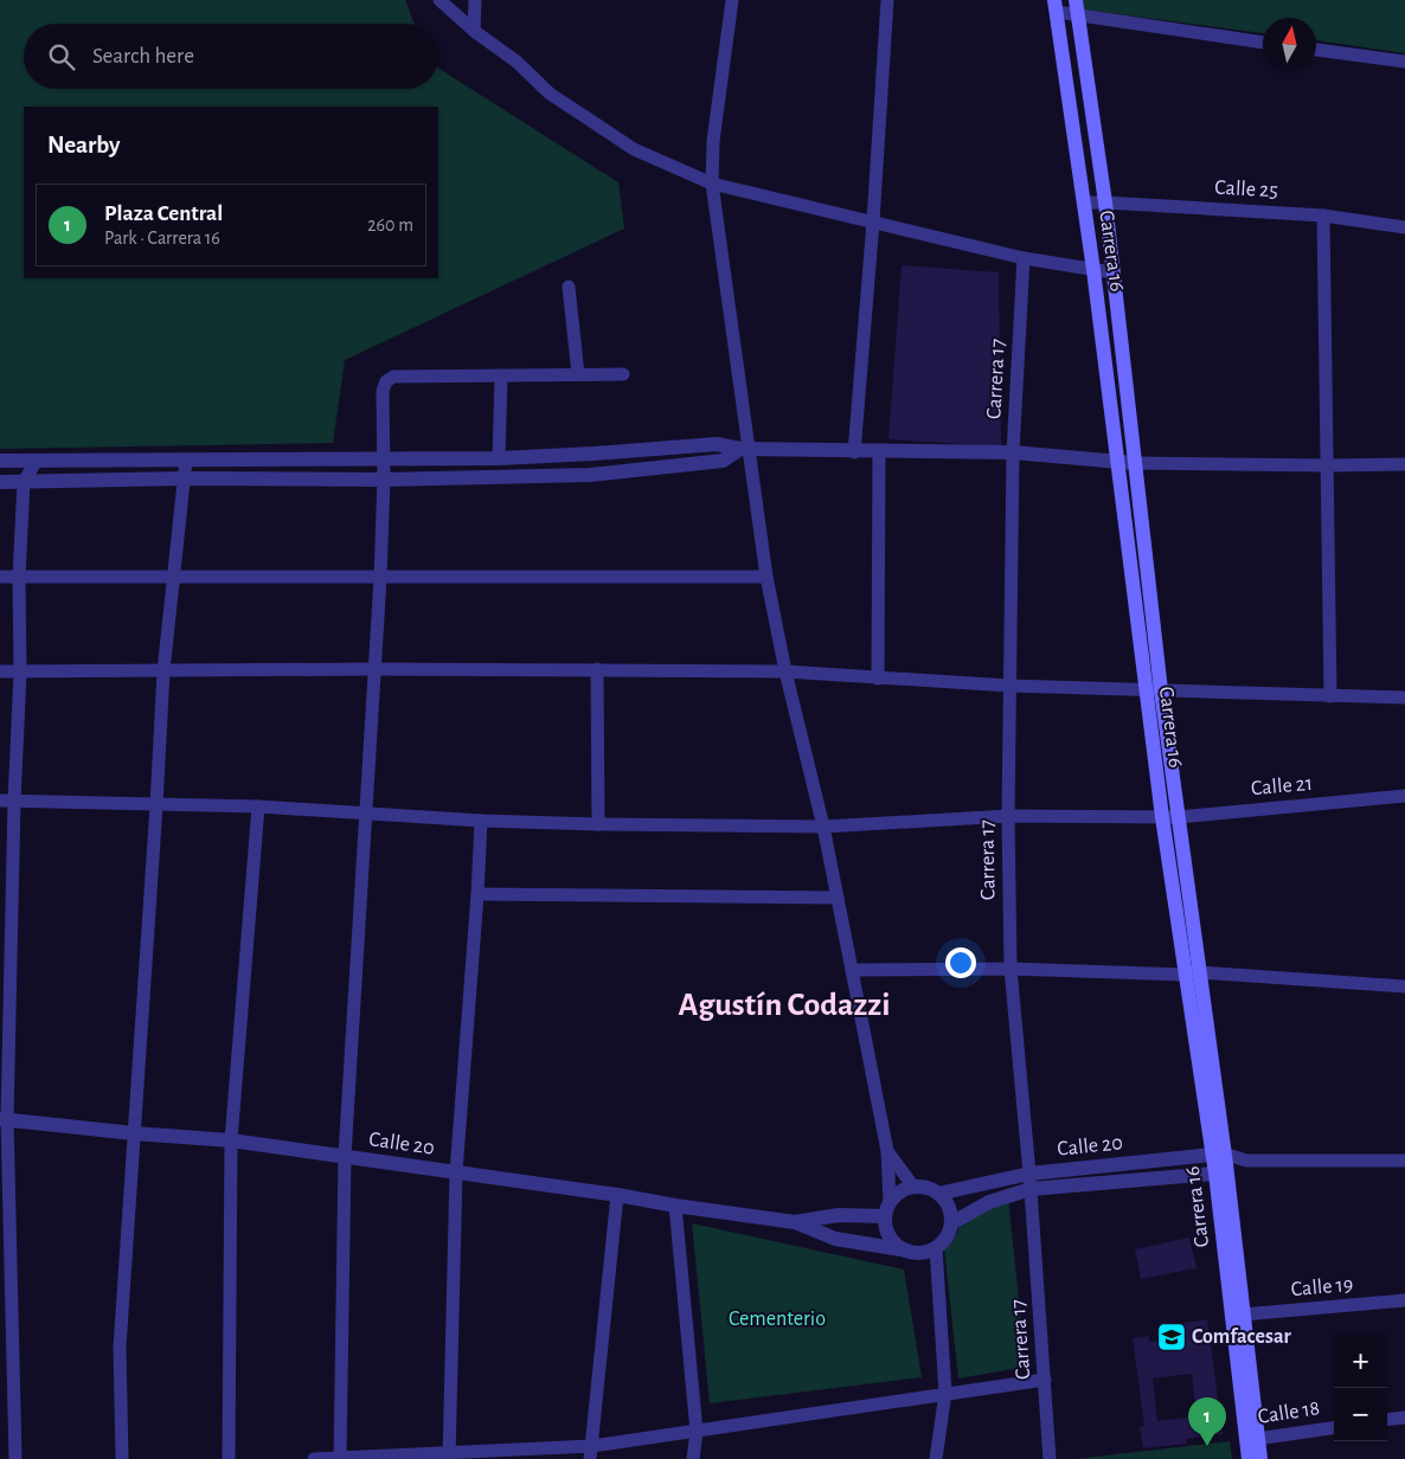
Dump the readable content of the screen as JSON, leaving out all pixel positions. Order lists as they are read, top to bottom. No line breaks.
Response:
{"streets":{"main road":["Carrera 16"],"street":["Calle 25","Carrera 17","Calle 21","Calle 20","Calle 19","Calle 18"]},"crossings":[["Calle 25","Carrera 16"],["Carrera 16","Calle 21"],["Carrera 16","Calle 20"],["Carrera 16","Calle 19"],["Carrera 16","Calle 18"],["Carrera 17","Calle 21"],["Carrera 17","Calle 20"]],"districts":["Agustín Codazzi"],"parks":["Cementerio"],"places":{"school or university":["Comfacesar"]},"north":"top","page":{"search":"Search here","heading":"Nearby","list":[{"mark":"1","name":"Plaza Central","note":"Park · Carrera 16","value":"260 m"}],"map_buttons":["+","−"],"pins":"1"}}
